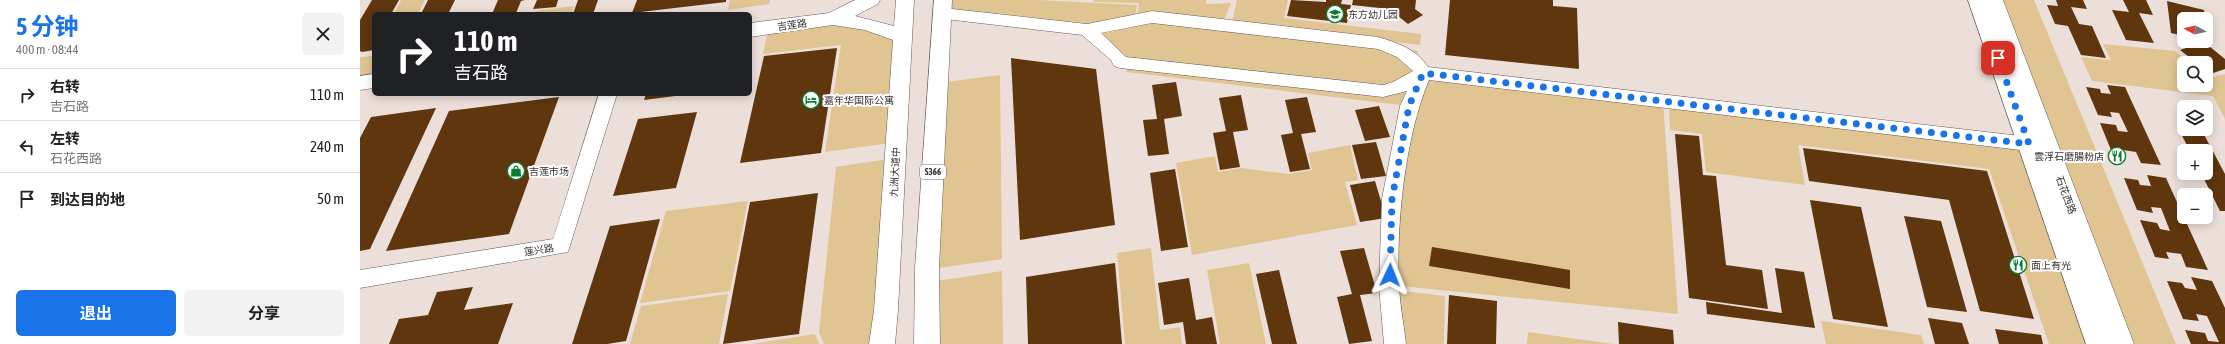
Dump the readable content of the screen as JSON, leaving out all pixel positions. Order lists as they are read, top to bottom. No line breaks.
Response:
{"streets":{"main road":["吉莲路","九洲大道中","S366","石花西路"],"street":["莲兴路"]},"places":{"school or university":["东方幼儿园"],"hotel":["嘉年华国际公寓"],"restaurant":["雲浮石磨腸粉店","面上有光"],"shop":["吉莲市场"]},"north":"left","page":{"heading":["5 分钟","400 m · 08:44"],"map_buttons":["+","−"],"turn":["110 m","吉石路"],"list":[{"name":"右转","note":"吉石路","value":"110 m"},{"name":"左转","note":"石花西路","value":"240 m"},{"name":"到达目的地","value":"50 m"}],"buttons":["退出","分享"]}}
